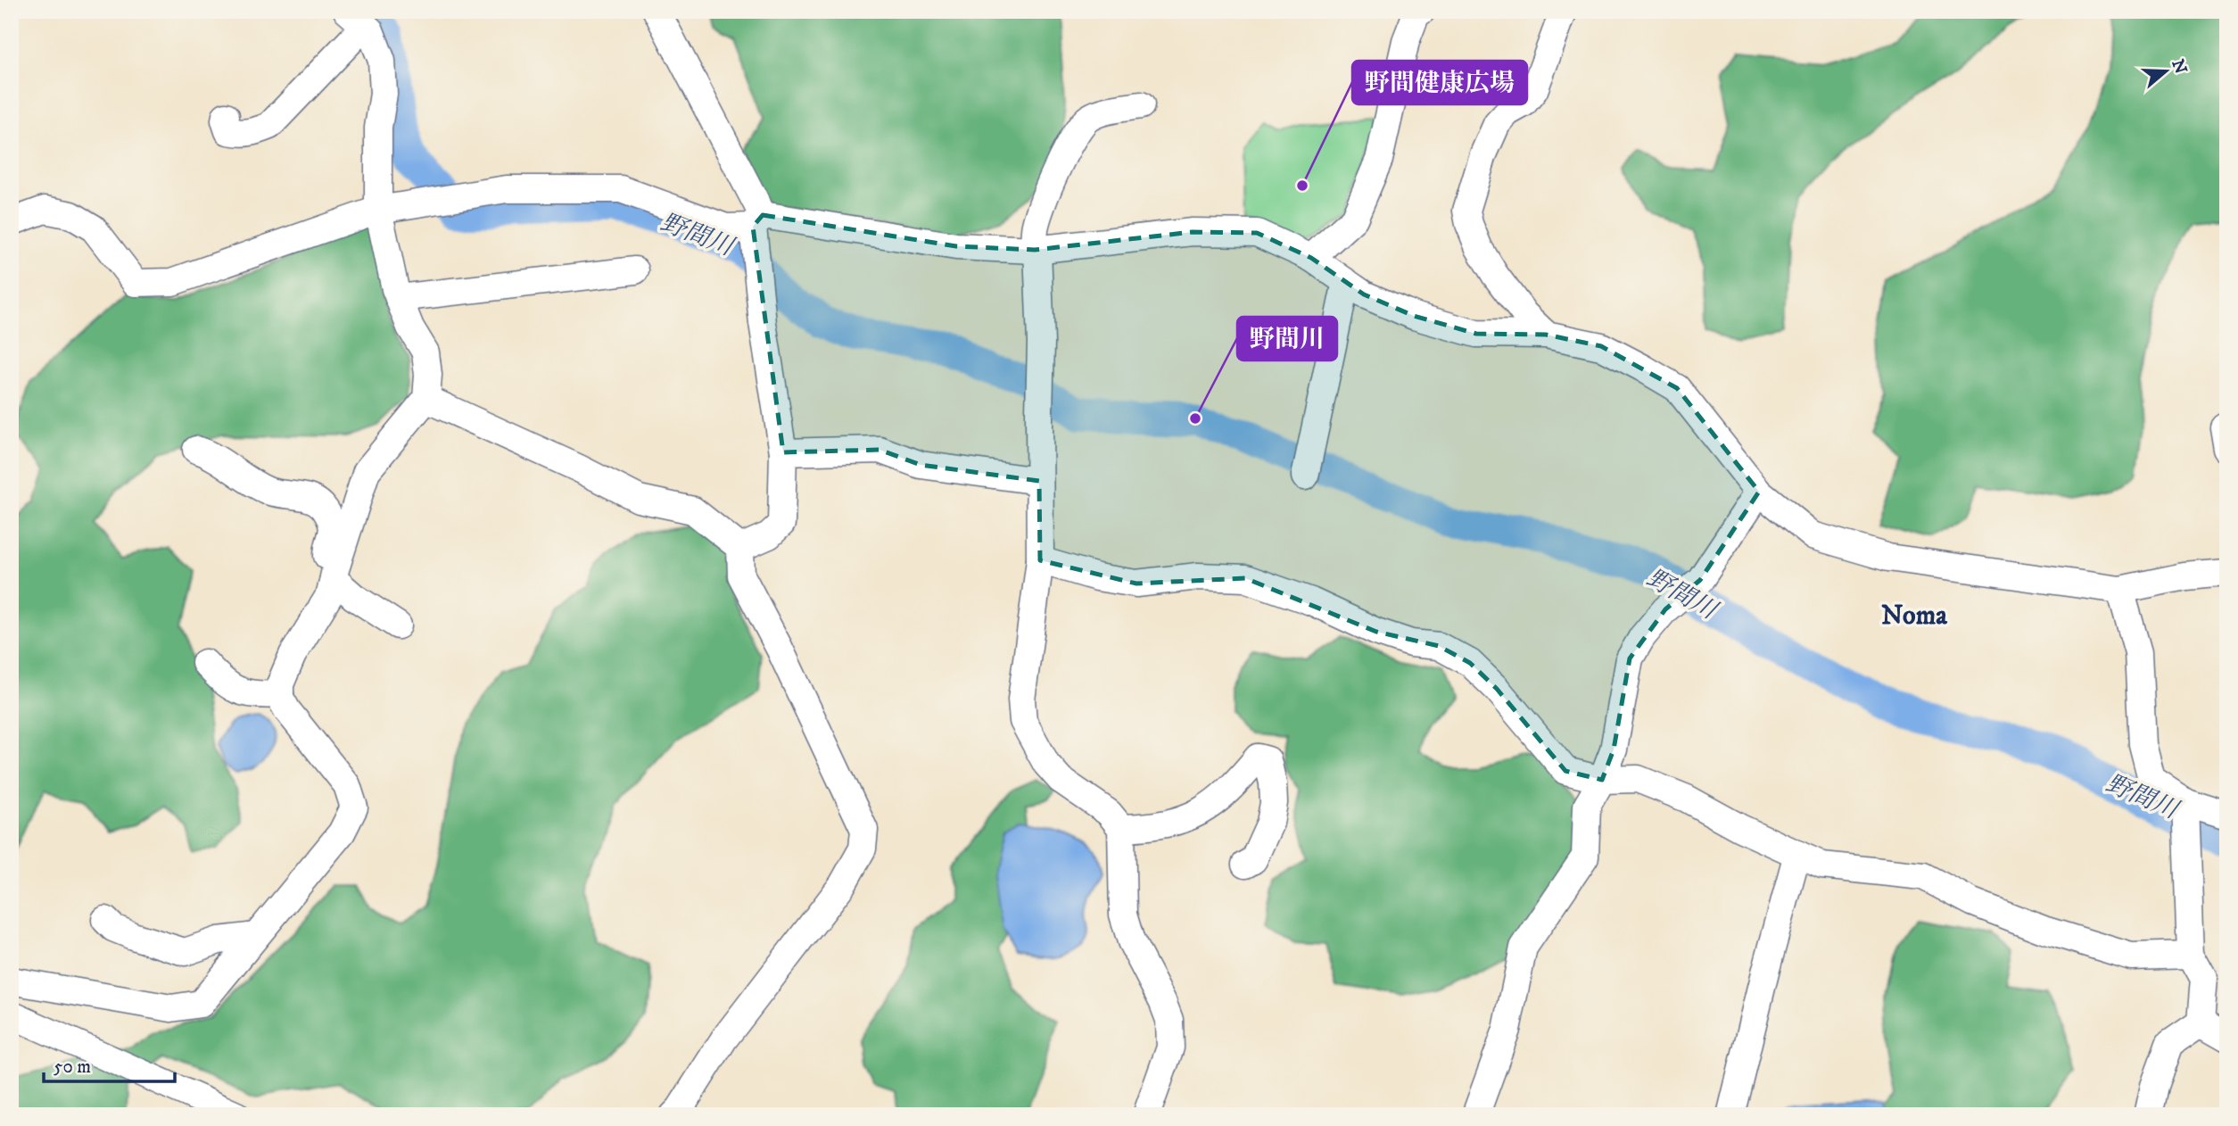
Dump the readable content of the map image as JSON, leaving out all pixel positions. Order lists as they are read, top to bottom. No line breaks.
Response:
{"districts":["Noma"],"water":["野間川"],"places":["野間健康広場","野間川"],"scale_bar":"50 m","north":"right"}
